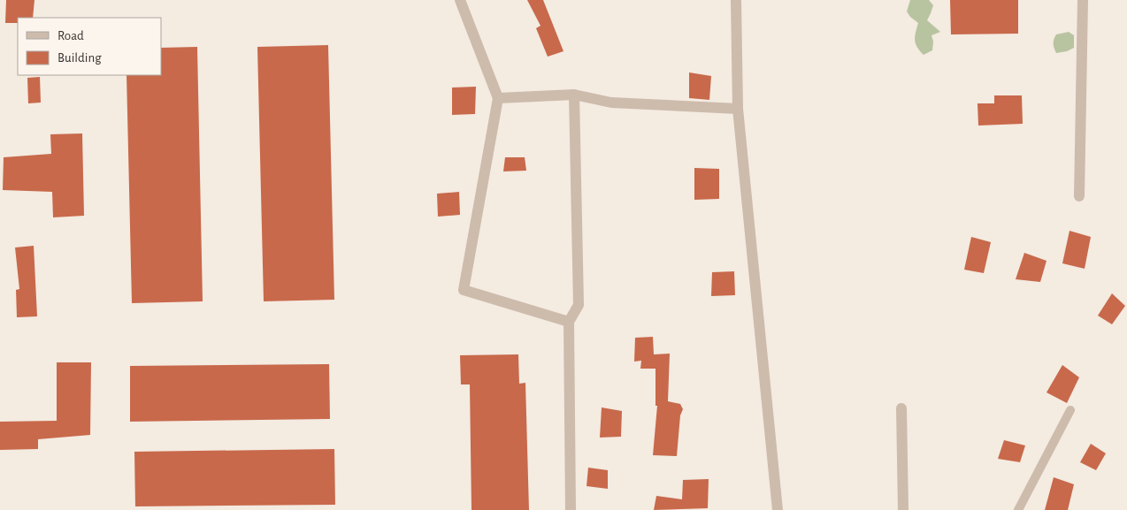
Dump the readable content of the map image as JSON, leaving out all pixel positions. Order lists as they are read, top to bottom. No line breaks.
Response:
{"legend":["Road","Building"]}
